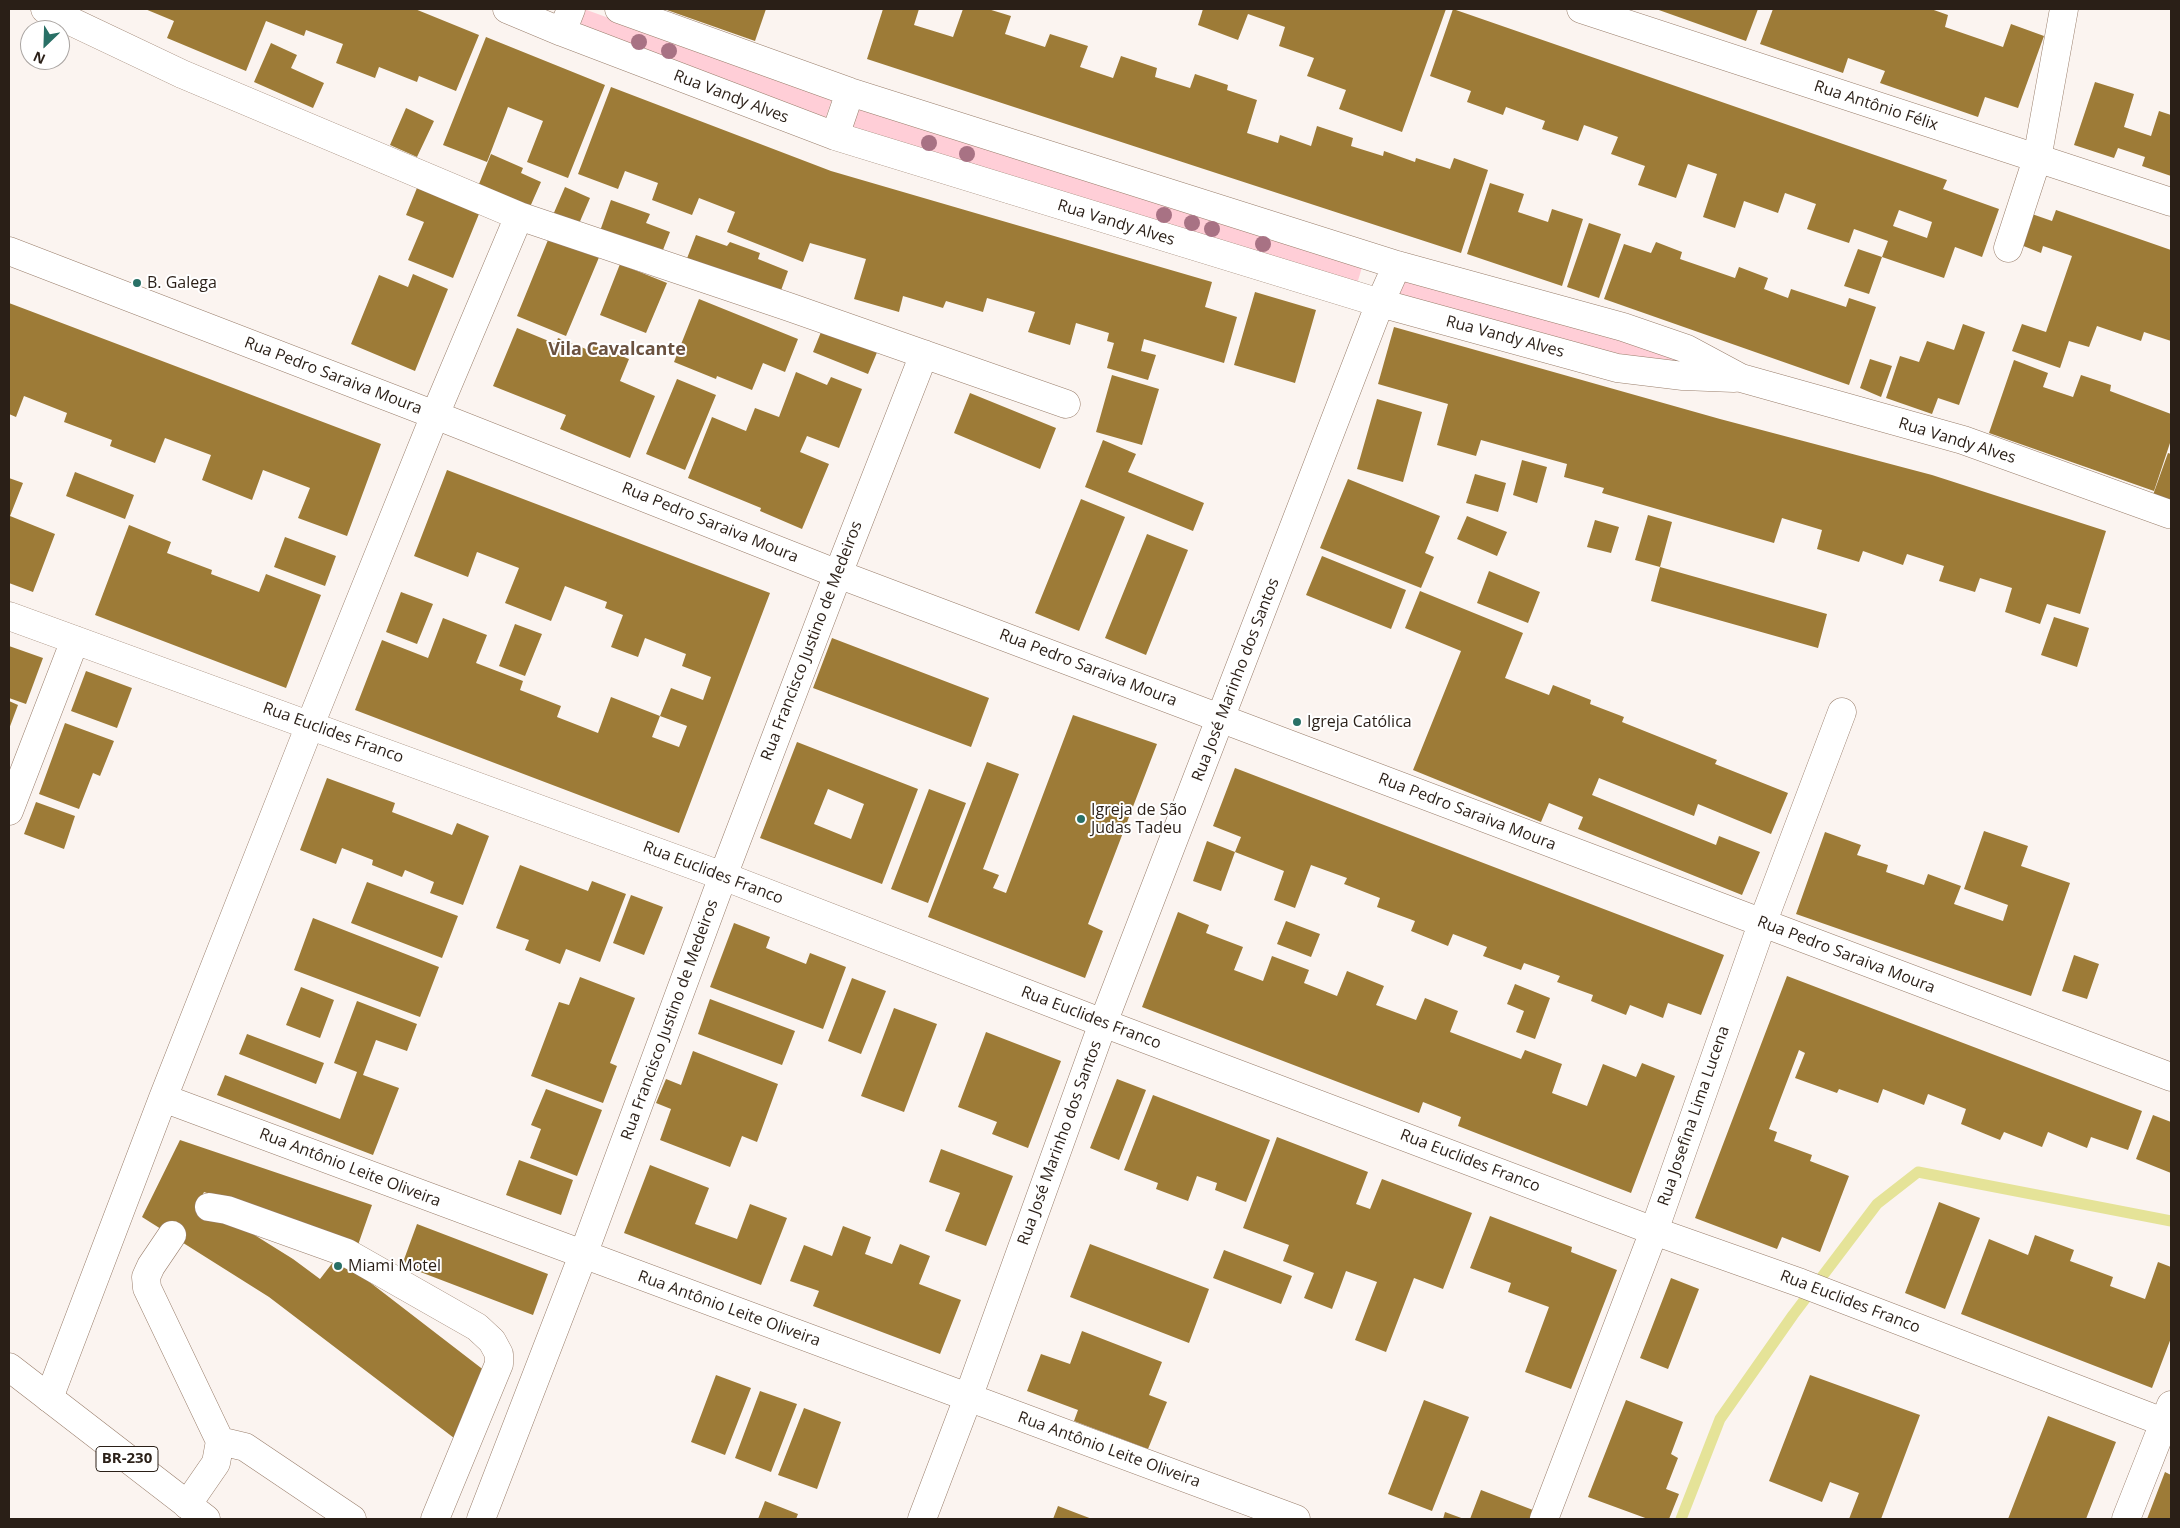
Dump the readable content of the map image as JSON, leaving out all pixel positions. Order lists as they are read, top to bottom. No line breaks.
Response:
{"streets":{"main road":["Rua Vandy Alves","Rua Antônio Félix","Rua Pedro Saraiva Moura","Rua Francisco Justino de Medeiros","Rua José Marinho dos Santos","Rua Euclides Franco","Rua Josefina Lima Lucena","Rua Antônio Leite Oliveira","BR-230"]},"crossings":[["Rua Vandy Alves","Rua José Marinho dos Santos"],["Rua Pedro Saraiva Moura","Rua Francisco Justino de Medeiros"],["Rua Pedro Saraiva Moura","Rua José Marinho dos Santos"],["Rua Pedro Saraiva Moura","Rua Josefina Lima Lucena"],["Rua Francisco Justino de Medeiros","Rua Euclides Franco"],["Rua Francisco Justino de Medeiros","Rua Antônio Leite Oliveira"],["Rua José Marinho dos Santos","Rua Euclides Franco"],["Rua José Marinho dos Santos","Rua Antônio Leite Oliveira"],["Rua Euclides Franco","Rua Josefina Lima Lucena"]],"districts":["Vila Cavalcante"],"places":["B. Galega","Igreja Católica","Igreja de São Judas Tadeu","Miami Motel"],"north":"bottom left"}
